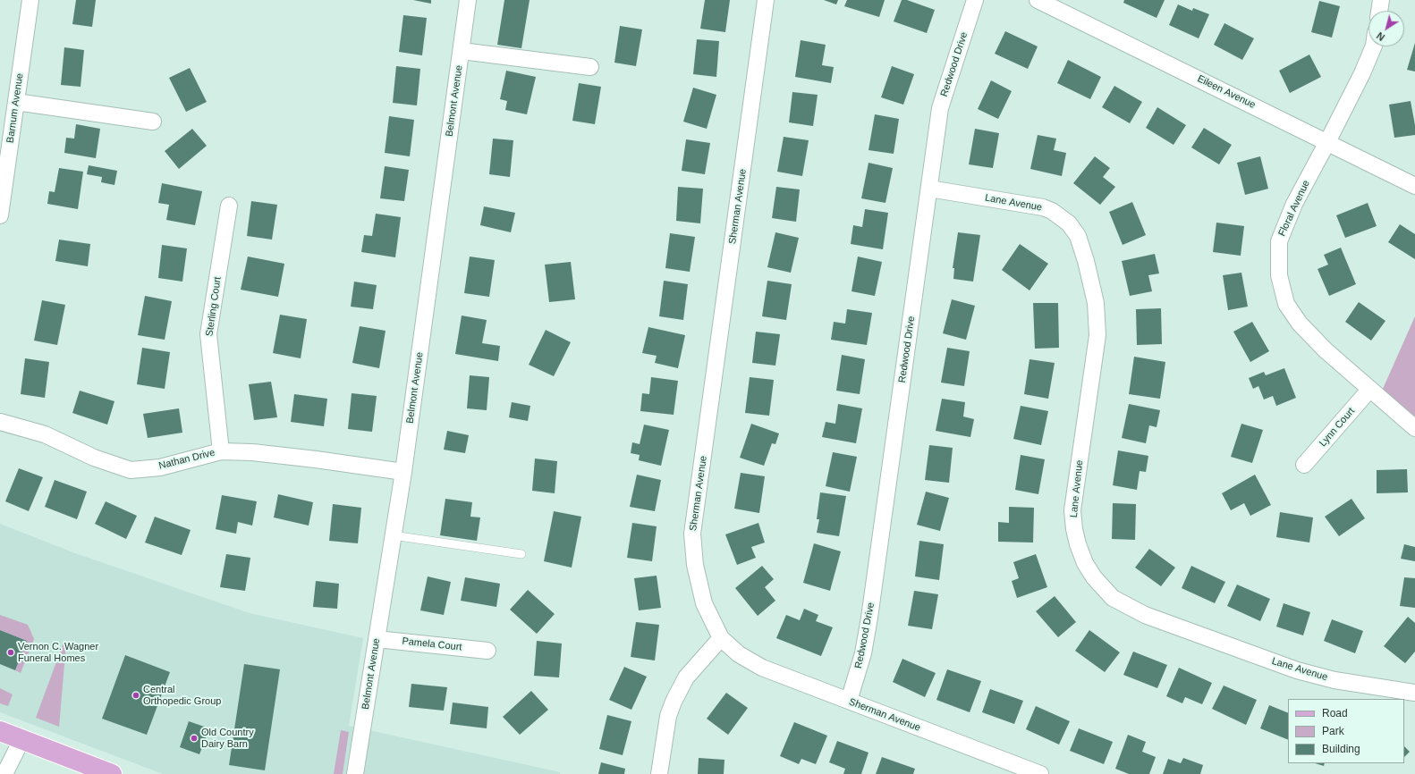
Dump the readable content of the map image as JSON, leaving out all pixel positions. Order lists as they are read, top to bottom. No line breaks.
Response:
{"streets":{"street":["Redwood Drive","Eileen Avenue","Belmont Avenue","Barnum Avenue","Lane Avenue","Sherman Avenue","Floral Avenue","Sterling Court","Lynn Court","Nathan Drive","Pamela Court"]},"crossings":[["Redwood Drive","Lane Avenue"],["Redwood Drive","Sherman Avenue"],["Eileen Avenue","Floral Avenue"],["Belmont Avenue","Nathan Drive"],["Belmont Avenue","Pamela Court"],["Floral Avenue","Lynn Court"],["Sterling Court","Nathan Drive"]],"places":["Vernon C. Wagner Funeral Homes","Central Orthopedic Group","Old Country Dairy Barn"],"legend":["Road","Park","Building"],"north":"bottom left"}
